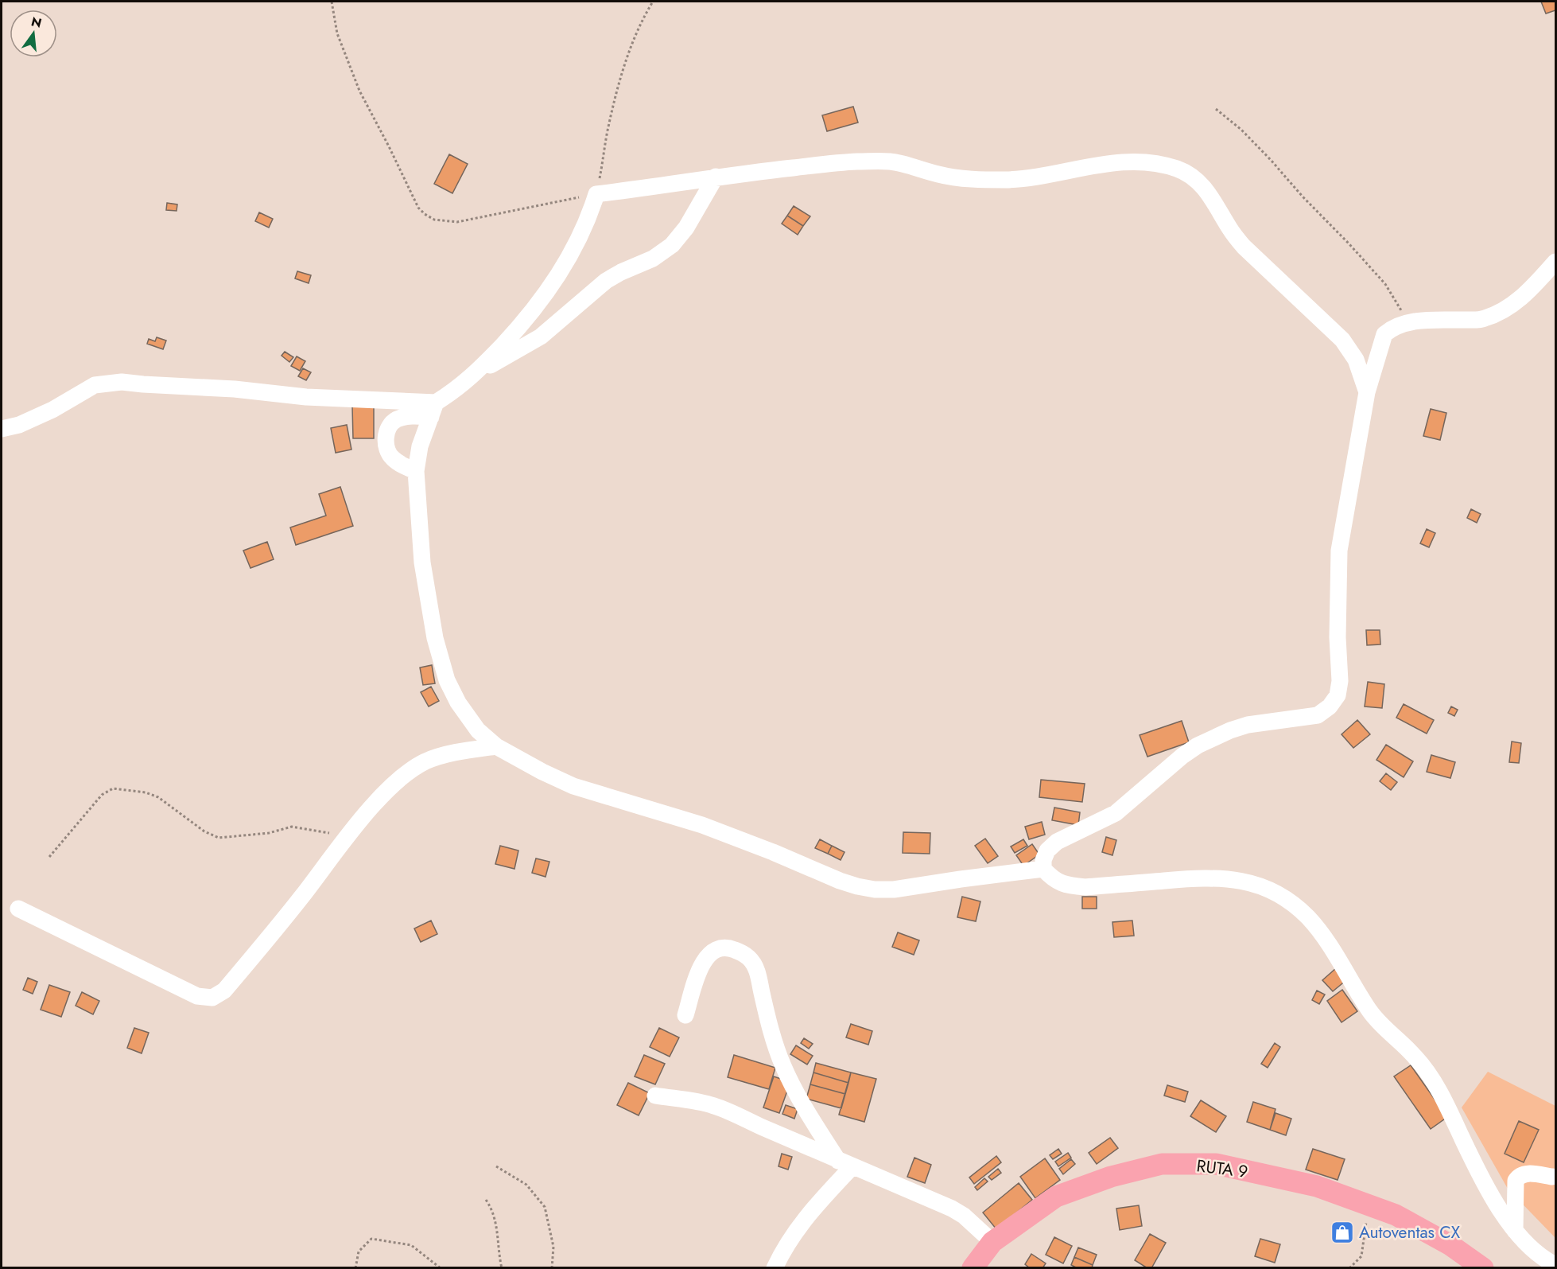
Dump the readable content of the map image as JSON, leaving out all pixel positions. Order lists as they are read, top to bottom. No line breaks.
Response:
{"streets":{"main road":["RUTA 9"]},"places":{"shop":["Autoventas CX"]},"north":"top"}
